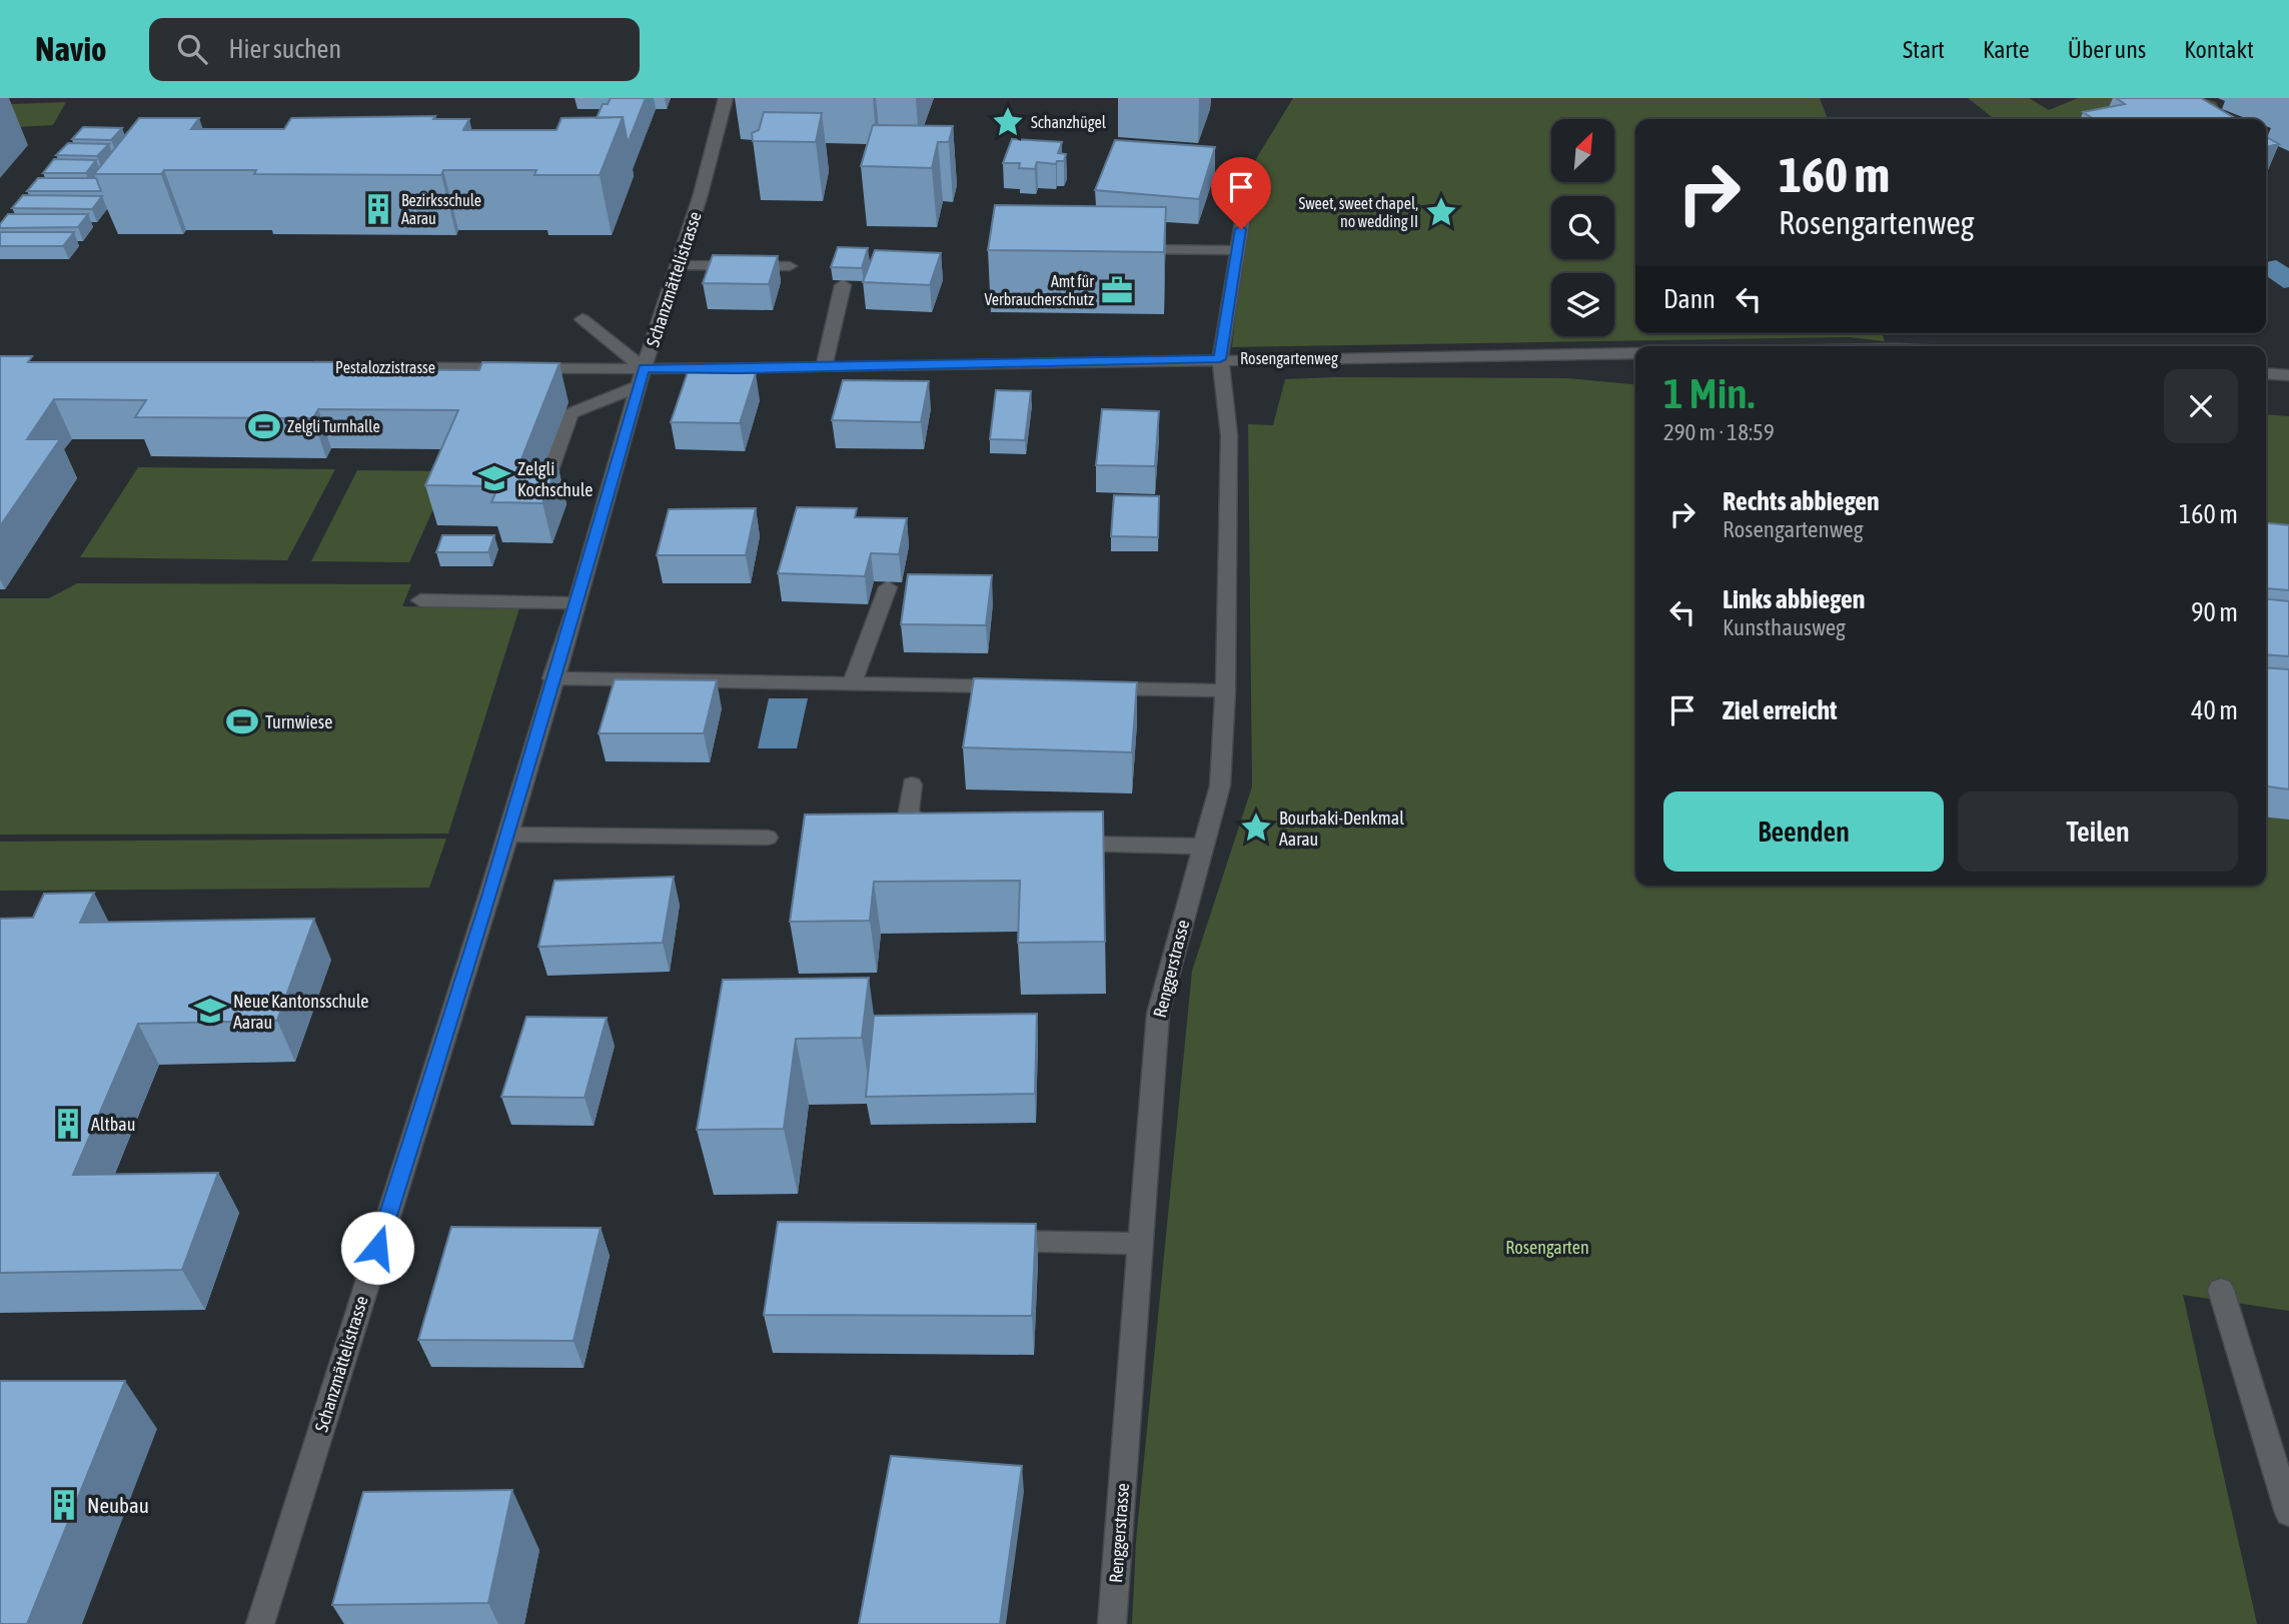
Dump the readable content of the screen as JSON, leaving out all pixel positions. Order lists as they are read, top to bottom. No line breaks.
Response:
{"streets":{"street":["Schanzmättelistrasse","Rosengartenweg","Pestalozzistrasse","Renggerstrasse"]},"crossings":[["Schanzmättelistrasse","Rosengartenweg"],["Schanzmättelistrasse","Pestalozzistrasse"],["Rosengartenweg","Pestalozzistrasse"],["Rosengartenweg","Renggerstrasse"]],"parks":["Rosengarten"],"places":{"place":["Schanzhügel","Sweet, sweet chapel, no wedding II","Bourbaki-Denkmal Aarau"],"building":["Bezirksschule Aarau","Altbau","Neubau"],"office":["Amt für Verbraucherschutz"],"sports":["Zelgli Turnhalle","Turnwiese"],"school or university":["Zelgli Kochschule","Neue Kantonsschule Aarau"]},"north":"top right","page":{"header":"Navio","search":"Hier suchen","nav":["Start","Karte","Über uns","Kontakt"],"turn":["160 m","Rosengartenweg"],"then":"Dann","heading":["1 Min.","290 m · 18:59"],"list":[{"name":"Rechts abbiegen","note":"Rosengartenweg","value":"160 m"},{"name":"Links abbiegen","note":"Kunsthausweg","value":"90 m"},{"name":"Ziel erreicht","value":"40 m"}],"buttons":["Beenden","Teilen"]}}
